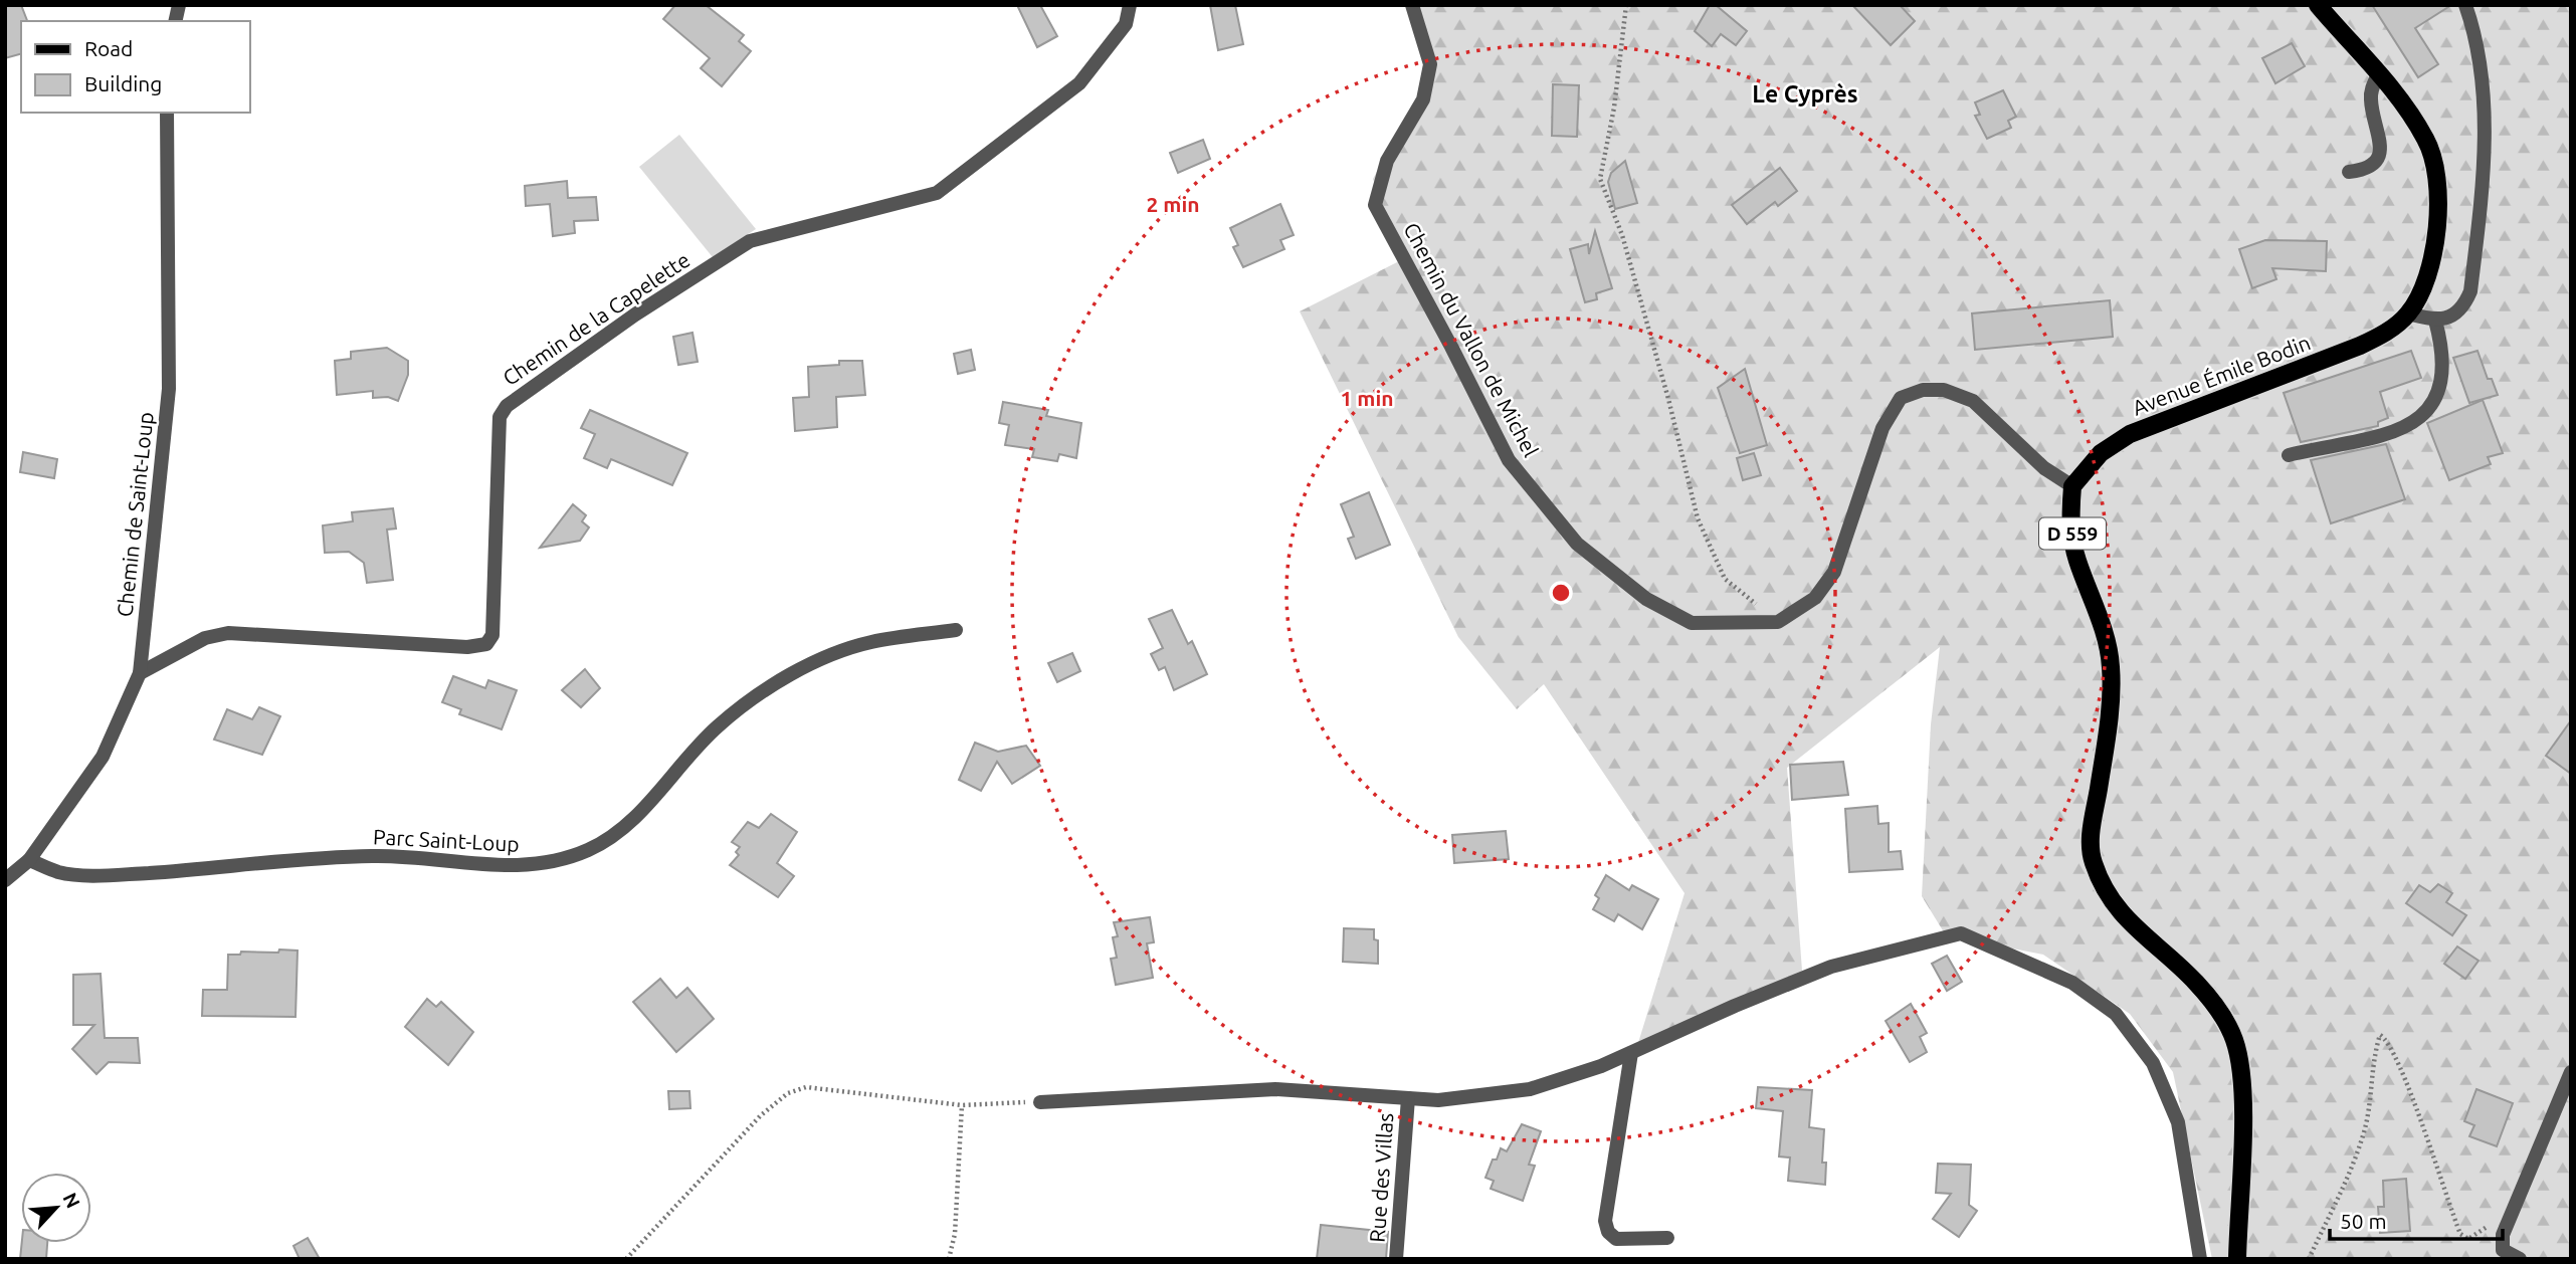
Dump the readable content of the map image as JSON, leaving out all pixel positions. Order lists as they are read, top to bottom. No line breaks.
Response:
{"streets":{"main road":["Avenue Émile Bodin","D 559"],"street":["Chemin de la Capelette","Chemin du Vallon de Michel","Chemin de Saint-Loup","Parc Saint-Loup","Rue des Villas"]},"crossings":[["Chemin de la Capelette","Chemin de Saint-Loup"],["Avenue Émile Bodin","D 559"],["Chemin de Saint-Loup","Parc Saint-Loup"]],"districts":["Le Cyprès"],"legend":["Road","Building"],"scale_bar":"50 m","north":"top right","rings":["2 min","1 min"]}
